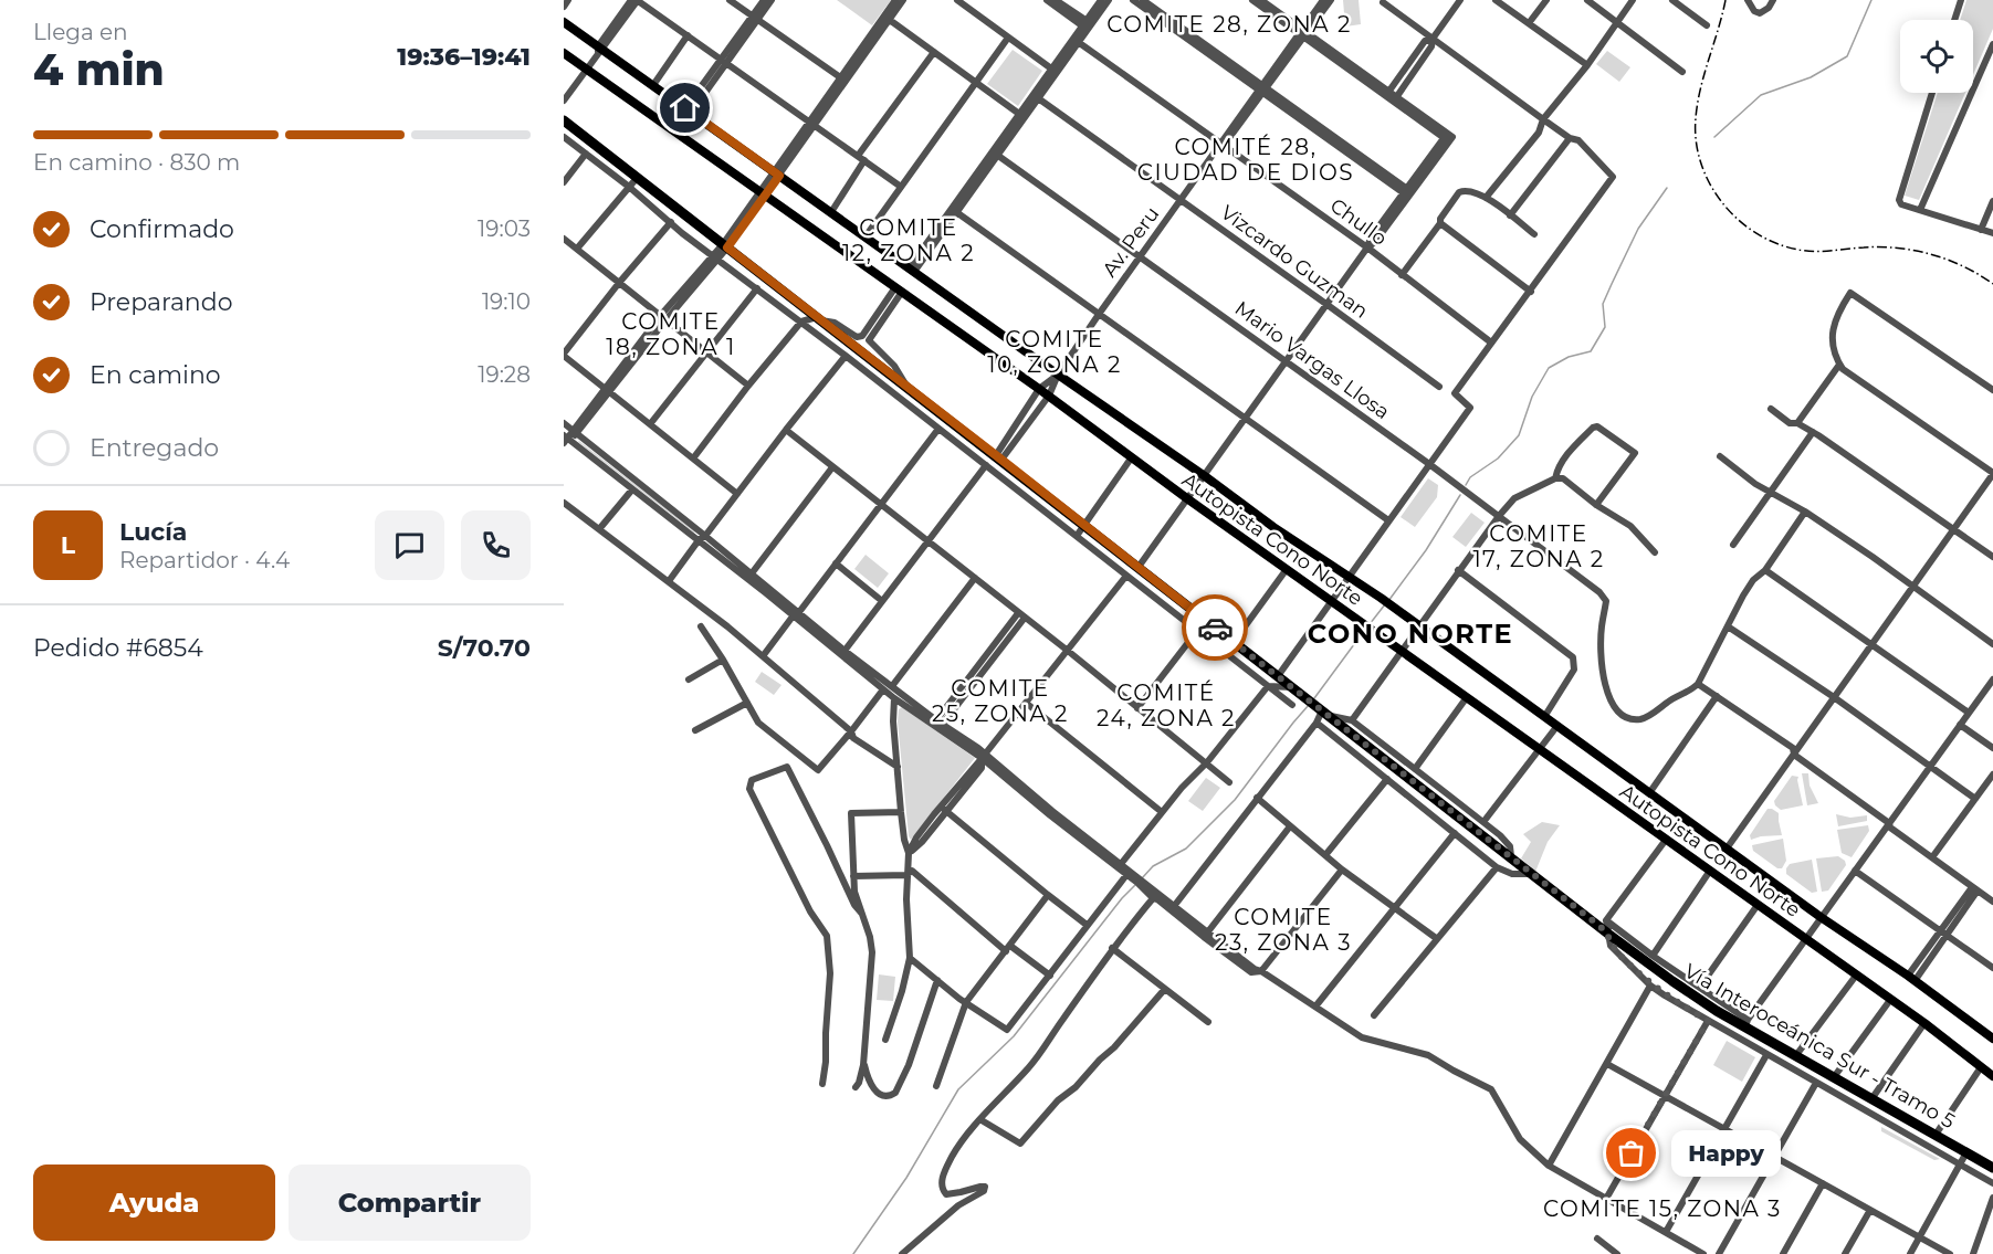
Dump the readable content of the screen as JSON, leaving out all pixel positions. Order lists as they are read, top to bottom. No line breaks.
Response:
{"streets":{"highway":["Vía Interoceánica Sur - Tramo 5"],"main road":["Autopista Cono Norte"],"street":["Chullo","Av. Peru","Vizcardo Guzman","Mario Vargas Llosa"]},"crossings":[["Chullo","Av. Peru"],["Av. Peru","Vizcardo Guzman"],["Av. Peru","Mario Vargas Llosa"],["Av. Peru","Autopista Cono Norte"]],"districts":["COMITE 28, ZONA 2","COMITÉ 28, CIUDAD DE DIOS","COMITE 12, ZONA 2","COMITE 18, ZONA 1","COMITE 10, ZONA 2","COMITE 17, ZONA 2","CONO NORTE","COMITE 25, ZONA 2","COMITÉ 24, ZONA 2","COMITE 23, ZONA 3","COMITE 15, ZONA 3"],"places":["Happy"],"page":{"heading":["4 min","Llega en","19:36–19:41"],"panel":["Lucía","Repartidor · 4.4","Pedido #6854","S/70.70"],"bar":"En camino · 830 m","list":[["Confirmado","19:03"],["Preparando","19:10"],["En camino","19:28"],"Entregado"],"round":"L","bubble":"Happy","buttons":["Ayuda","Compartir"]}}
